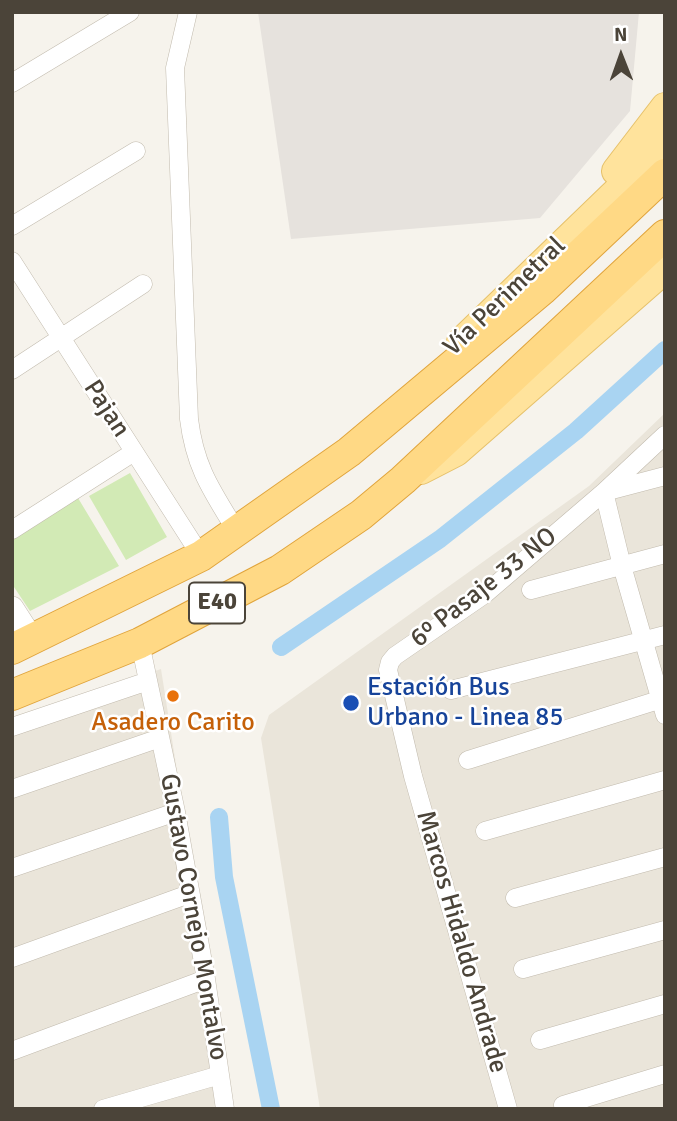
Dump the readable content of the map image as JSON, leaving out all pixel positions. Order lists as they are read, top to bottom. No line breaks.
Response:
{"streets":{"highway":["Vía Perimetral","E40"],"street":["Pajan","6º Pasaje 33 NO","Gustavo Cornejo Montalvo","Marcos Hidaldo Andrade"]},"crossings":[["Vía Perimetral","Pajan"],["6º Pasaje 33 NO","Marcos Hidaldo Andrade"],["E40","Gustavo Cornejo Montalvo"]],"places":["Asadero Carito","Estación Bus Urbano - Linea 85"],"north":"top"}
